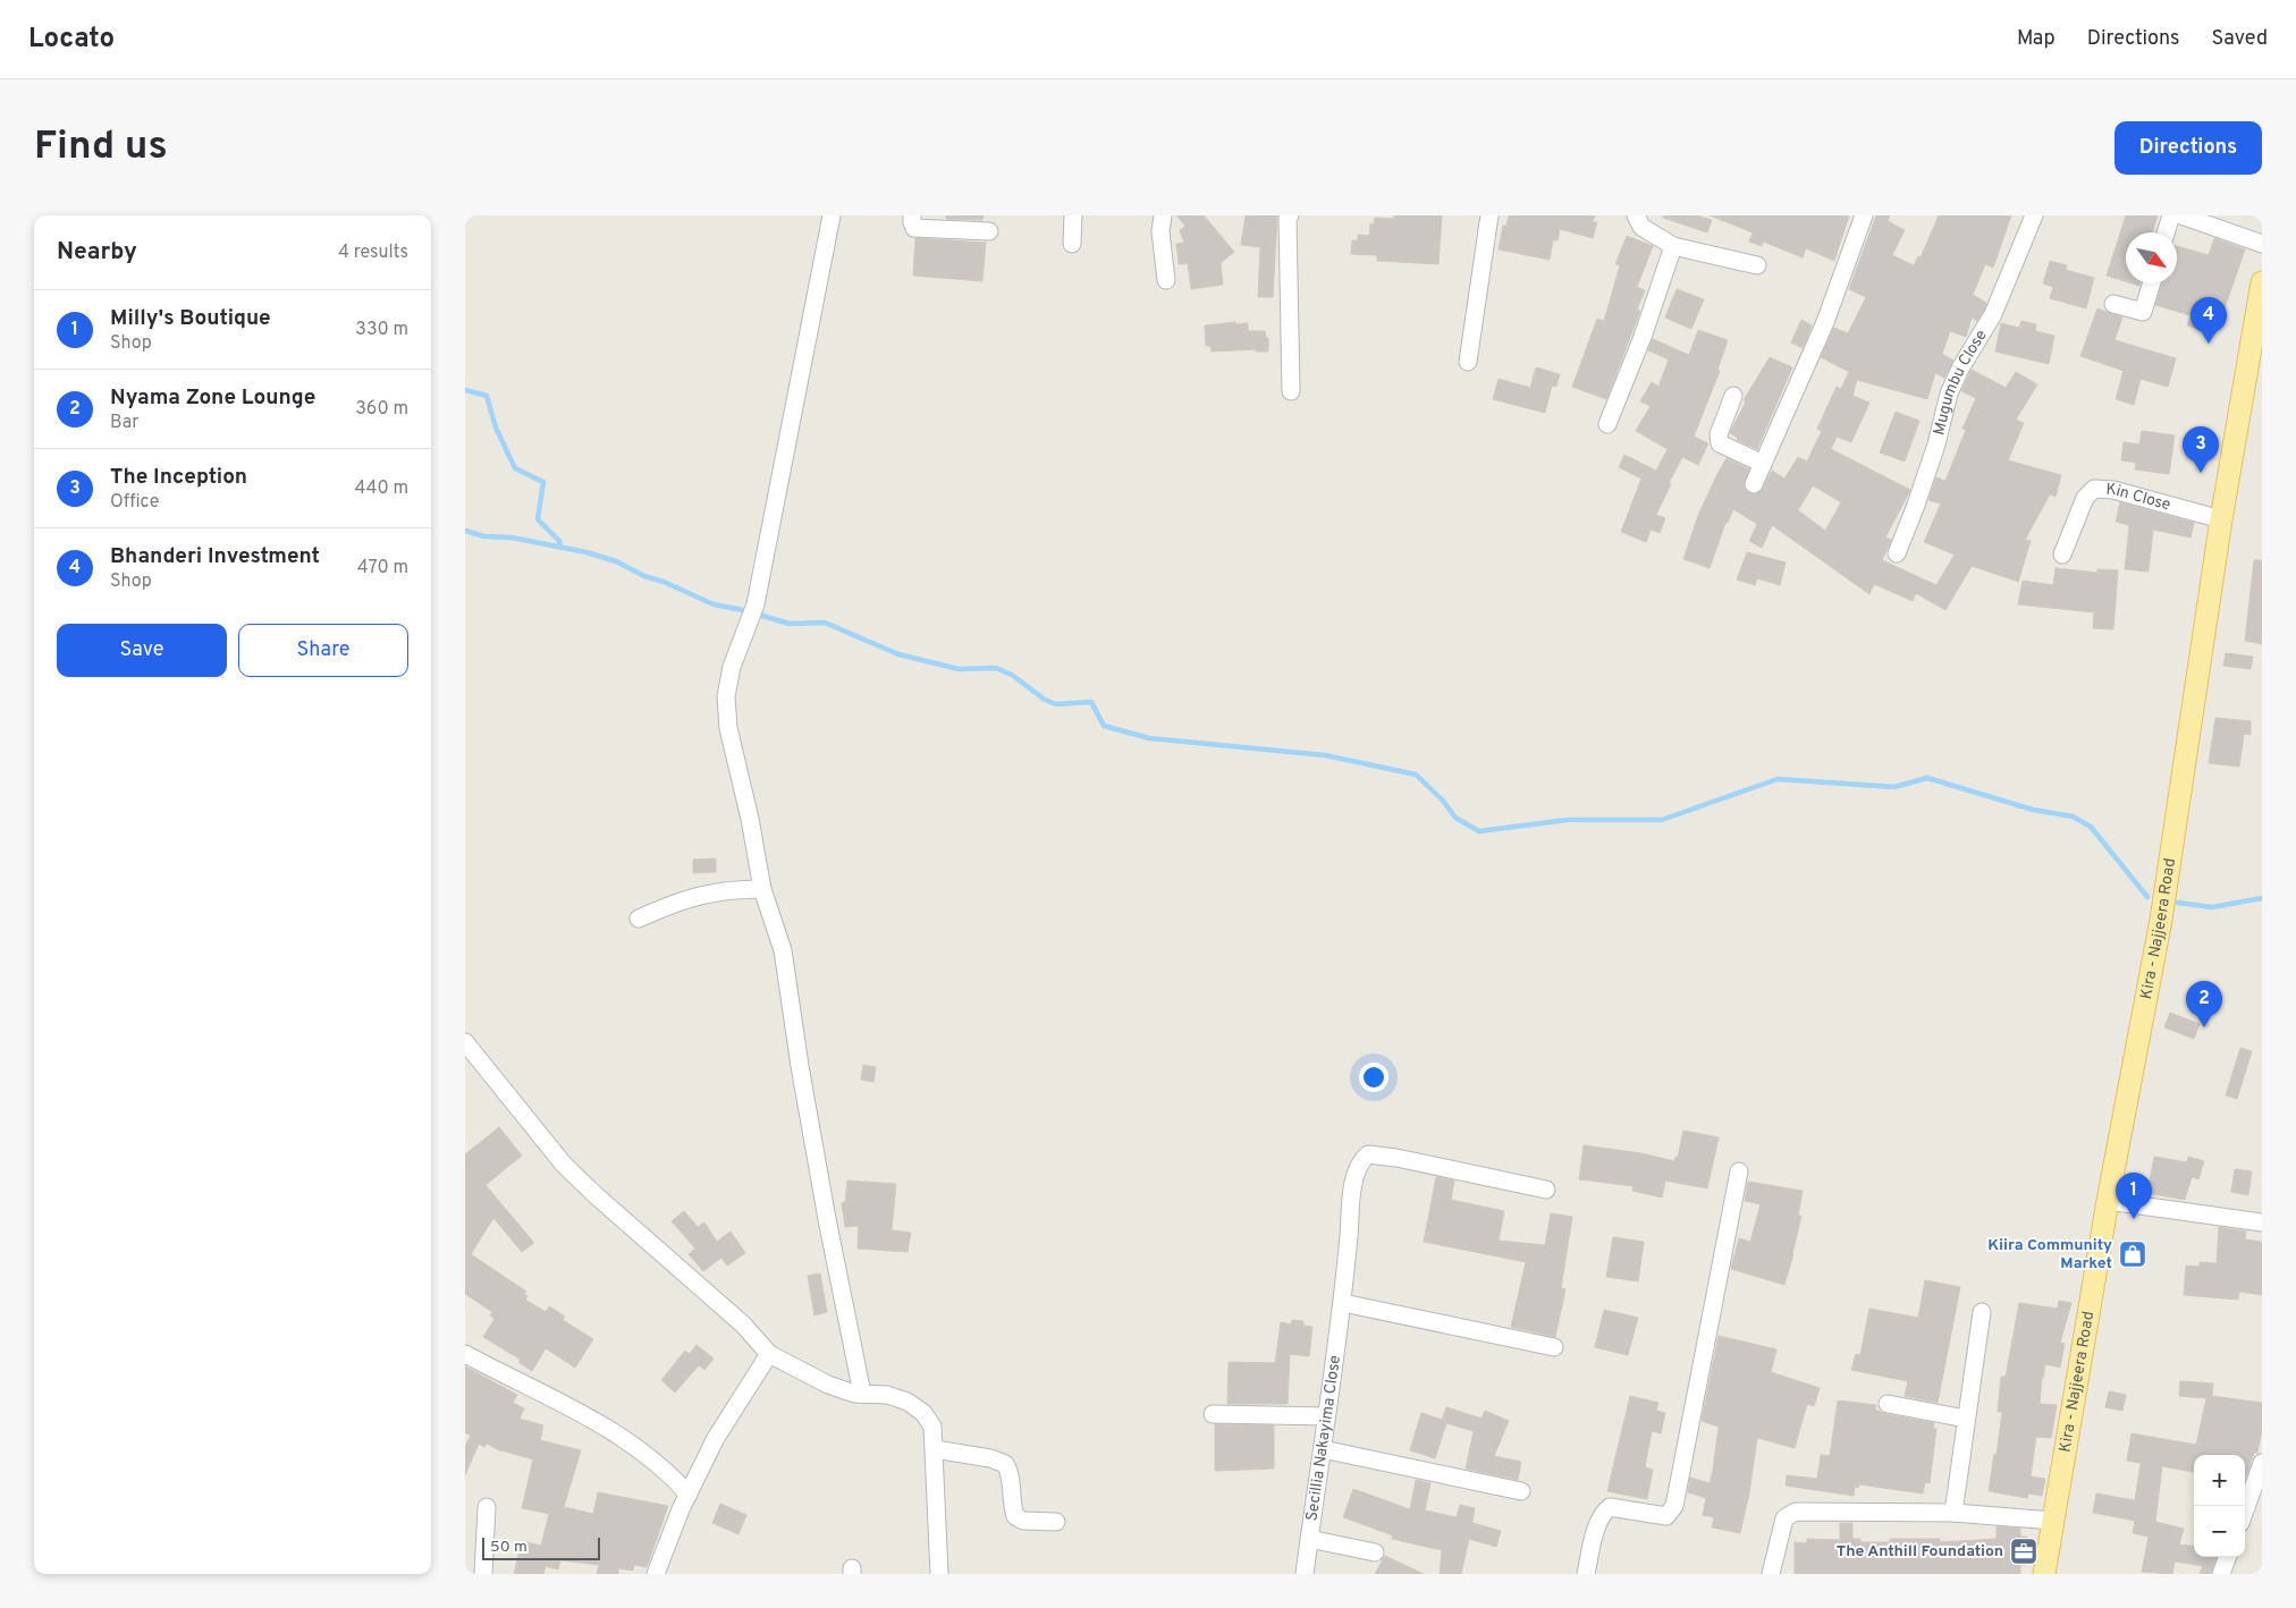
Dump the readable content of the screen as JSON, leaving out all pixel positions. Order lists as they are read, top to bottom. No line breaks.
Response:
{"streets":{"main road":["Kira - Najjeera Road"],"street":["Mugumbu Close","Kin Close","Secillia Nakayima Close"]},"crossings":[["Kin Close","Kira - Najjeera Road"]],"places":{"shop":["Kiira Community Market"],"office":["The Anthill Foundation"]},"scale_bar":"50 m","north":"bottom right","page":{"header":"Locato","nav":["Map","Directions","Saved"],"buttons":["Directions",["Save","Share"]],"title":"Find us","heading":["Nearby","4 results"],"list":[{"mark":"1","name":"Milly's Boutique","note":"Shop","value":"330 m"},{"mark":"2","name":"Nyama Zone Lounge","note":"Bar","value":"360 m"},{"mark":"3","name":"The Inception","note":"Office","value":"440 m"},{"mark":"4","name":"Bhanderi Investment","note":"Shop","value":"470 m"}],"pins":["4","3","2","1"],"map_buttons":["+","−"],"scale":"50 m"}}
